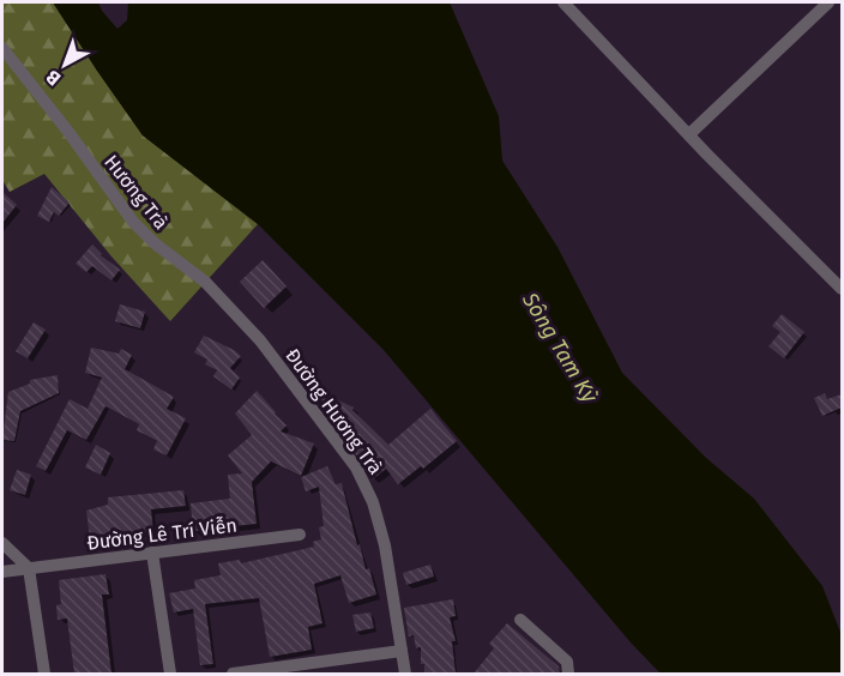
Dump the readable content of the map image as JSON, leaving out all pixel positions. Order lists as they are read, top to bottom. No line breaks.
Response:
{"streets":{"street":["Hương Trà","Đường Hương Trà","Đường Lê Trí Viễn"]},"crossings":[["Hương Trà","Đường Hương Trà"]],"water":["Sông Tam Kỳ"],"north":"bottom left"}
